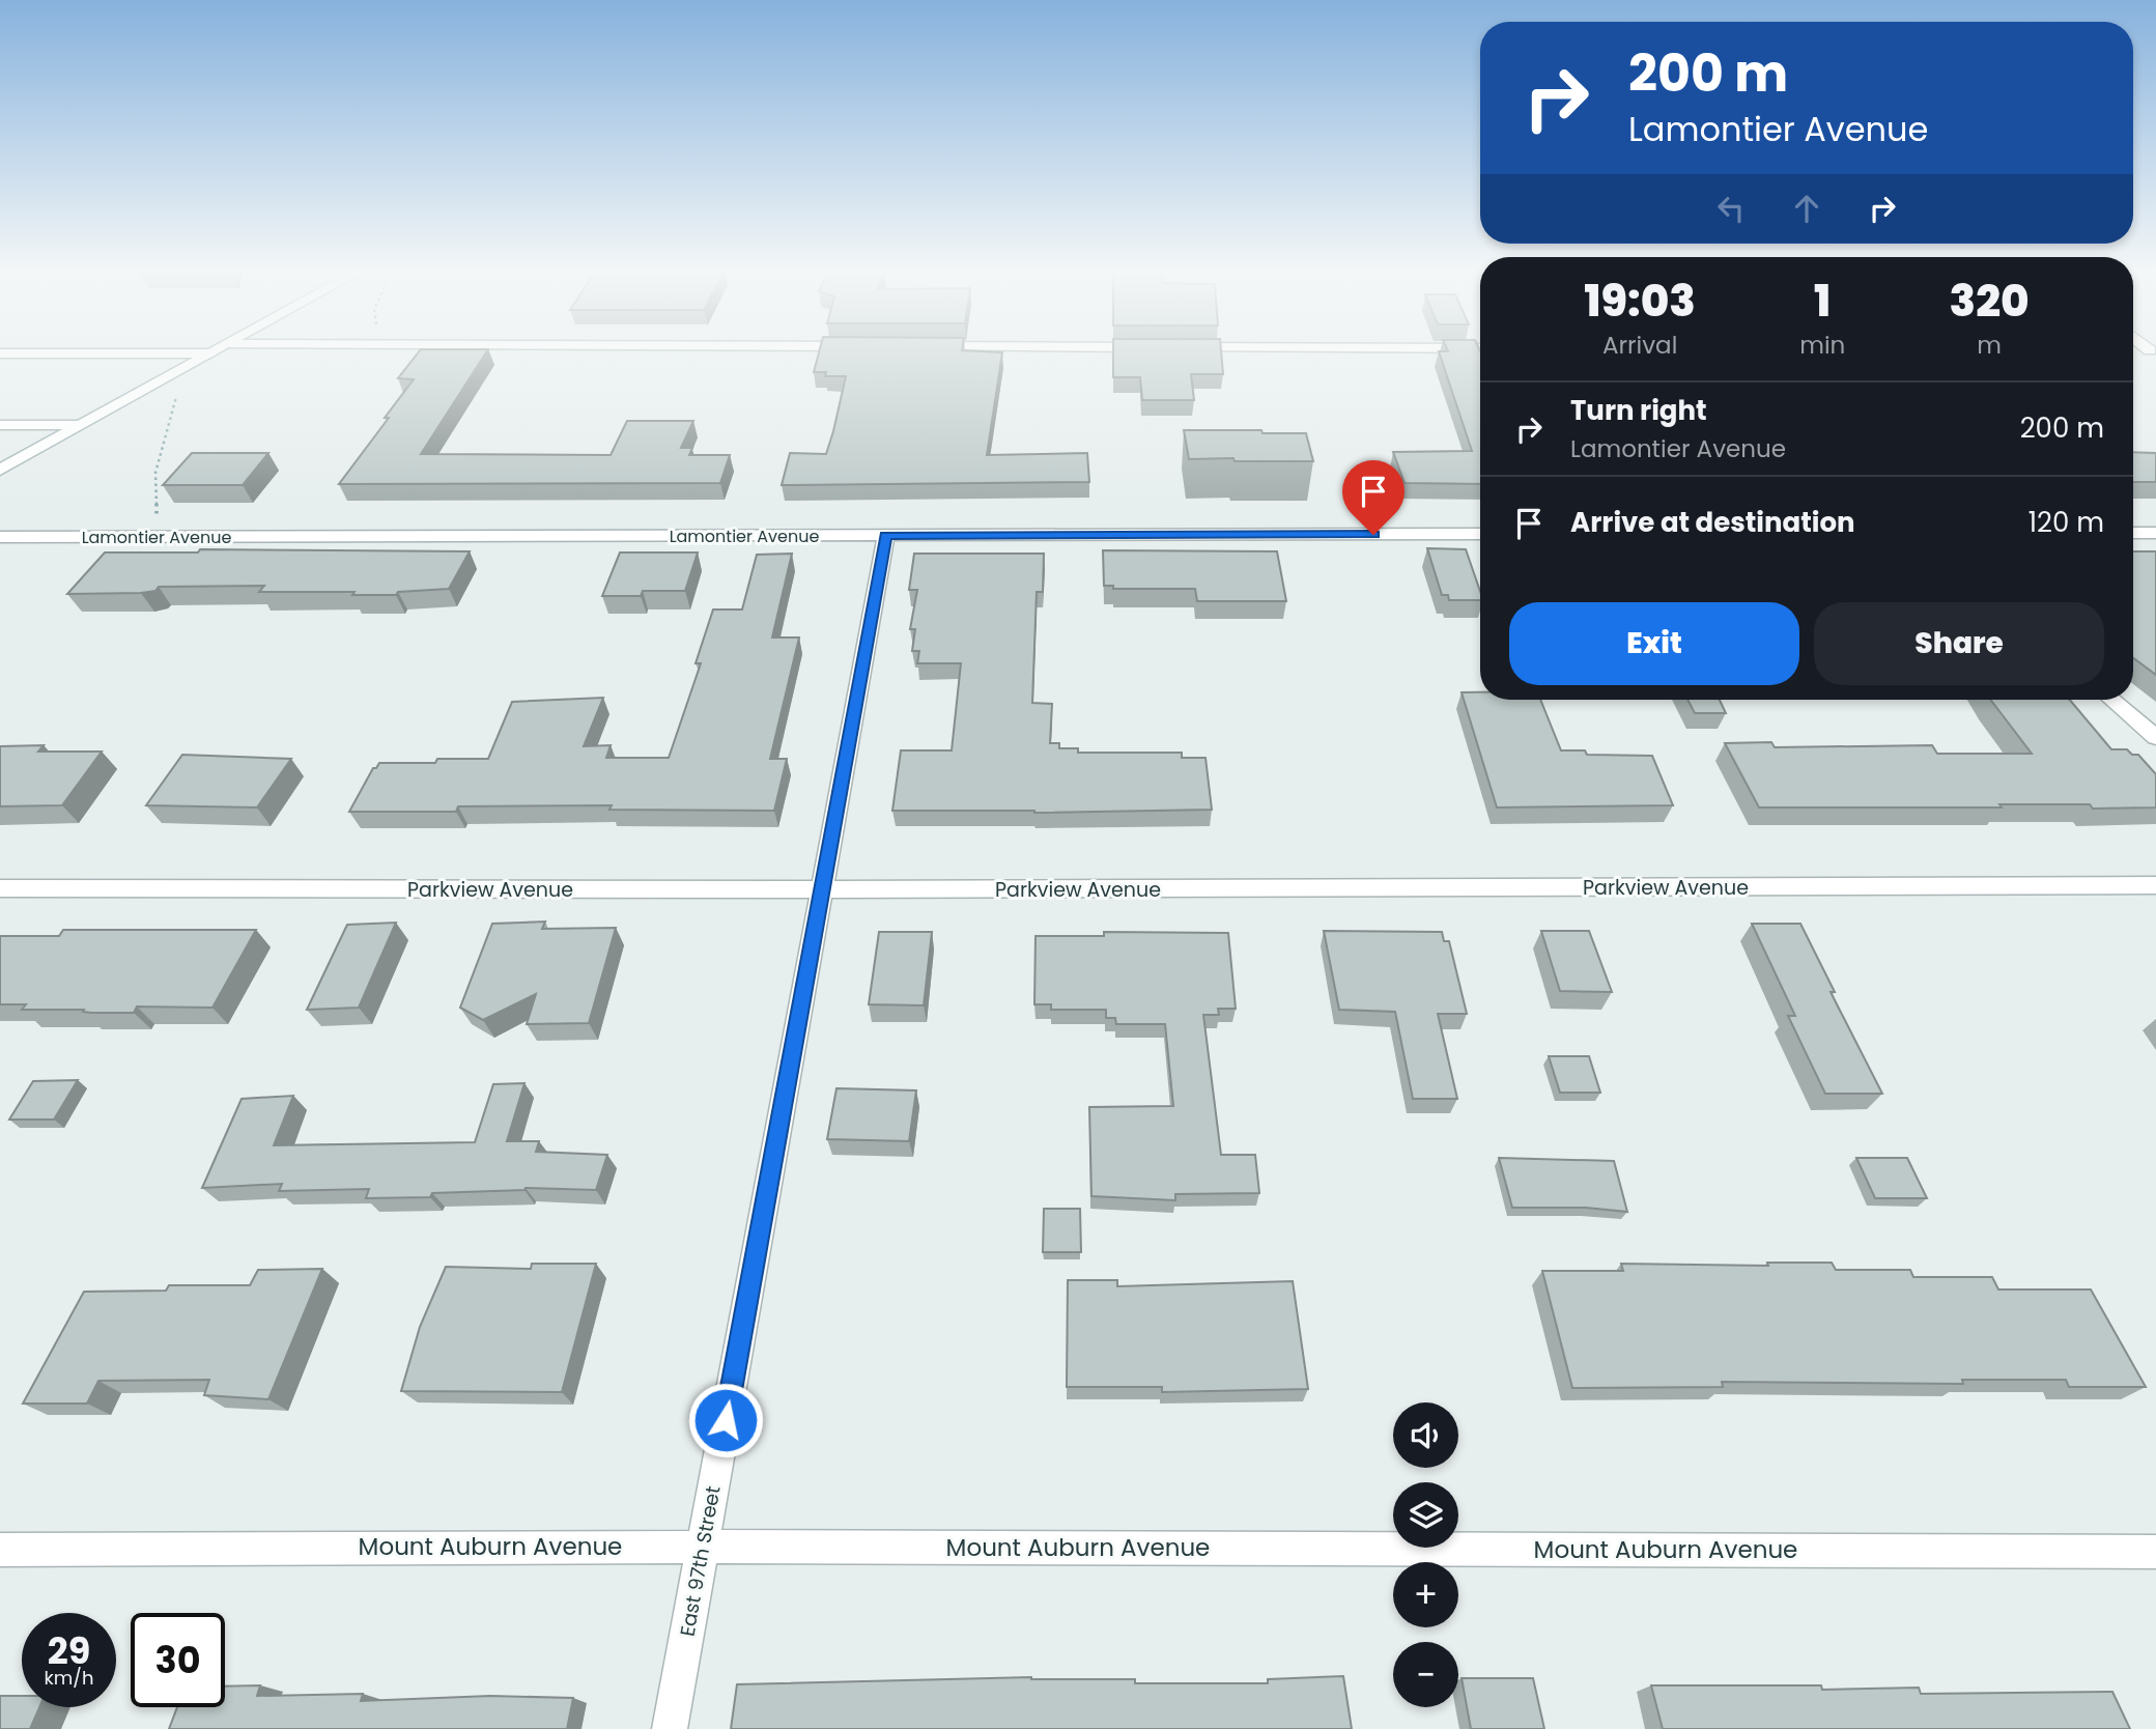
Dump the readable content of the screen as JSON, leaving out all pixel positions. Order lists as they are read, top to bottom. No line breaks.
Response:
{"streets":{"street":["Lamontier Avenue","Parkview Avenue","Mount Auburn Avenue","East 97th Street"]},"crossings":[["Lamontier Avenue","East 97th Street"],["Parkview Avenue","East 97th Street"],["Mount Auburn Avenue","East 97th Street"]],"page":{"turn":["200 m","Lamontier Avenue"],"eta":["19:03","Arrival","1","min","320","m"],"list":[{"name":"Turn right","note":"Lamontier Avenue","value":"200 m"},{"name":"Arrive at destination","value":"120 m"}],"buttons":["Exit","Share"],"map_buttons":["+","−"],"speed":"29 km/h","limit":"30"}}
